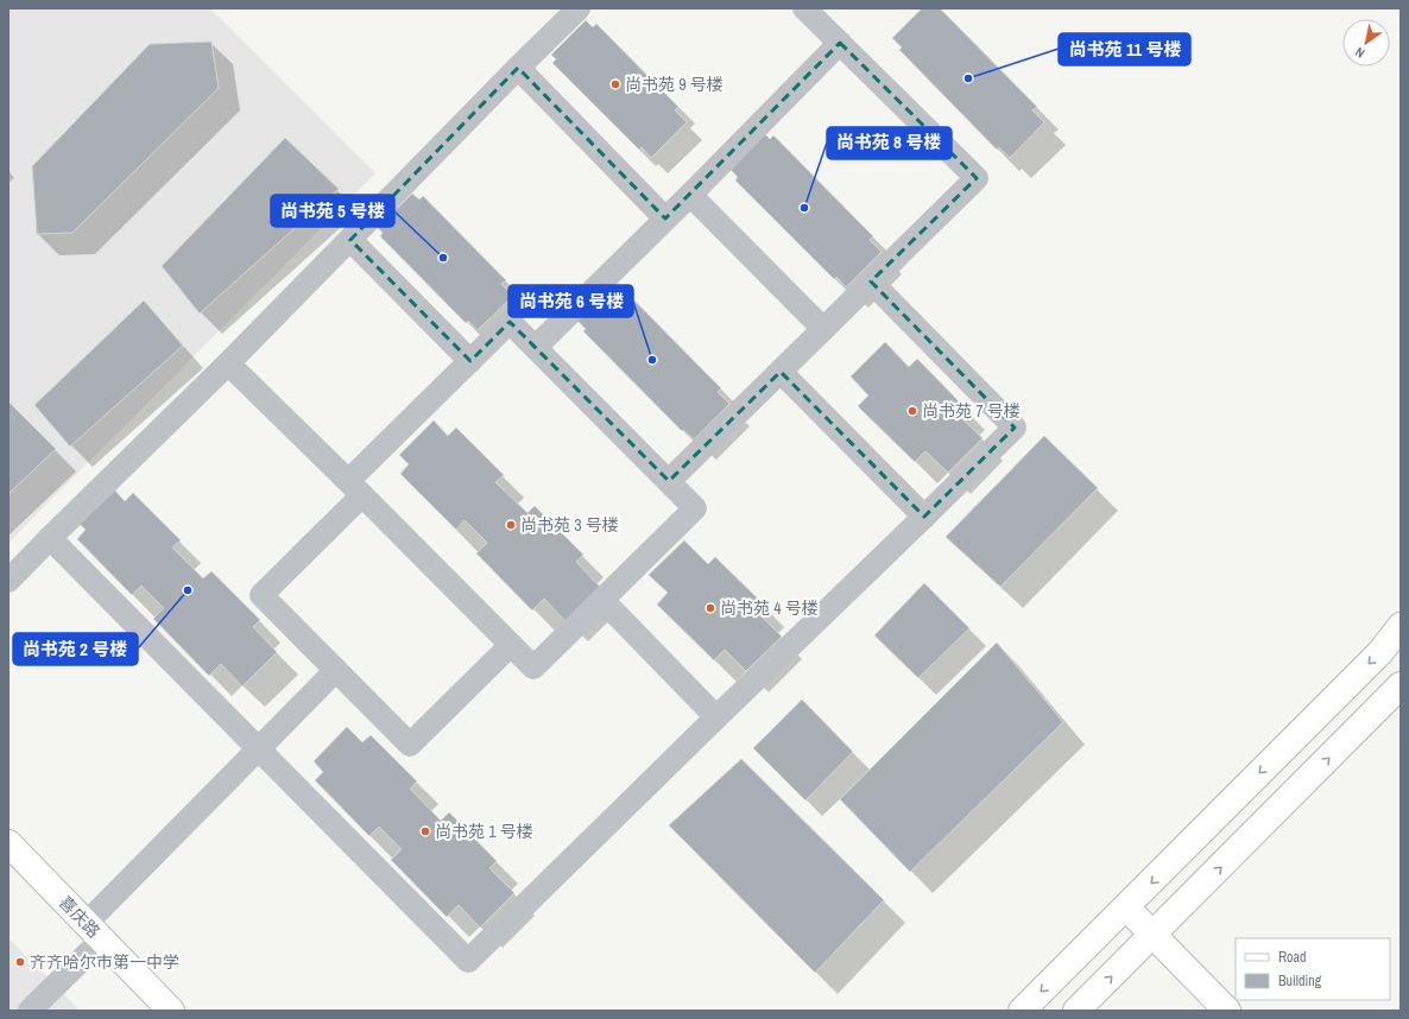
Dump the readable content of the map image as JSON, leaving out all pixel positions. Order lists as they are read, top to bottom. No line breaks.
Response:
{"streets":{"main road":["喜庆路"]},"places":["尚书苑 11 号楼","尚书苑 9 号楼","尚书苑 8 号楼","尚书苑 5 号楼","尚书苑 6 号楼","尚书苑 7 号楼","尚书苑 3 号楼","尚书苑 2 号楼","尚书苑 4 号楼","尚书苑 1 号楼","齐齐哈尔市第一中学"],"legend":["Road","Building"],"north":"bottom left"}
